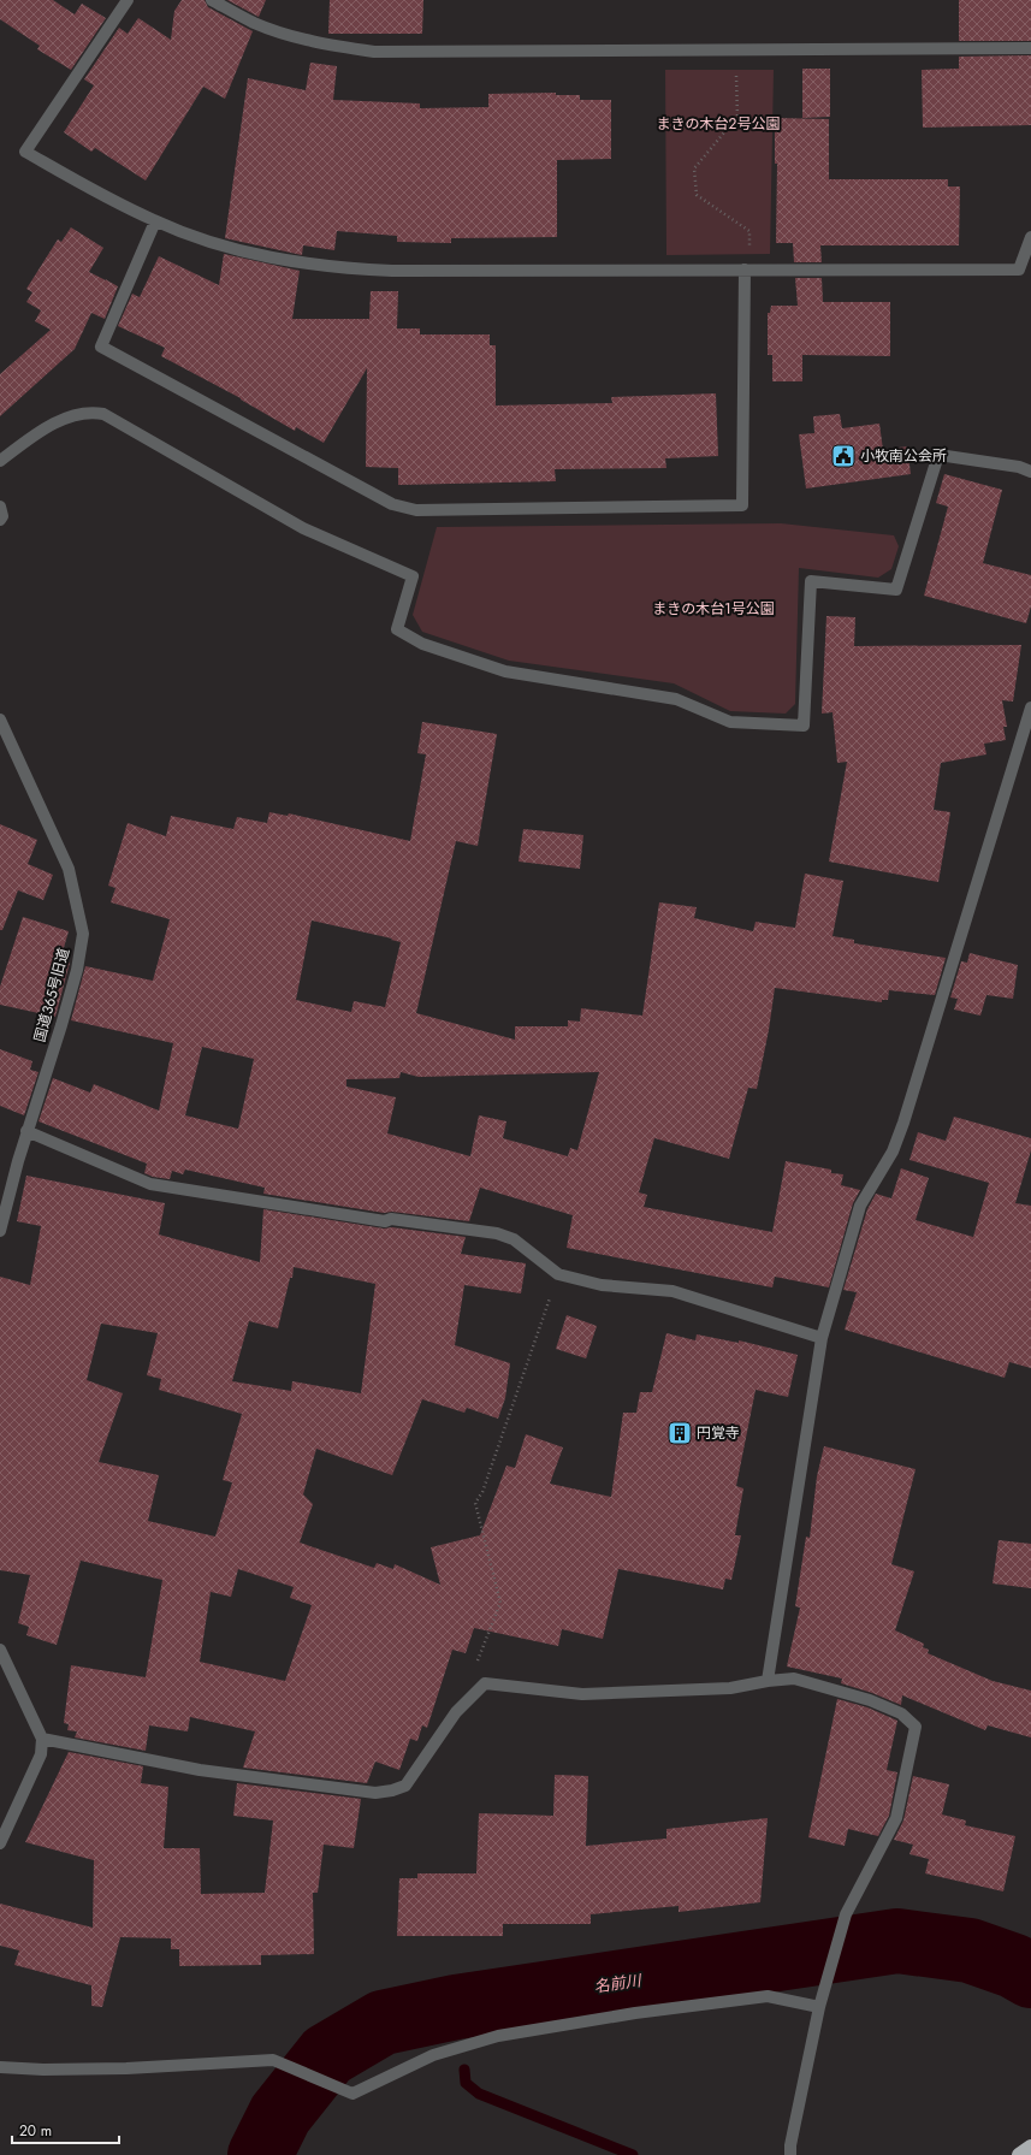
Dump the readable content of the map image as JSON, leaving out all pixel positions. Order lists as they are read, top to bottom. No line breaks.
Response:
{"streets":{"street":["国道365号旧道"]},"water":["名前川"],"parks":["まきの木台2号公園","まきの木台1号公園"],"places":{"public building":["小牧南公会所"],"building":["円覚寺"]},"scale_bar":"20 m"}
